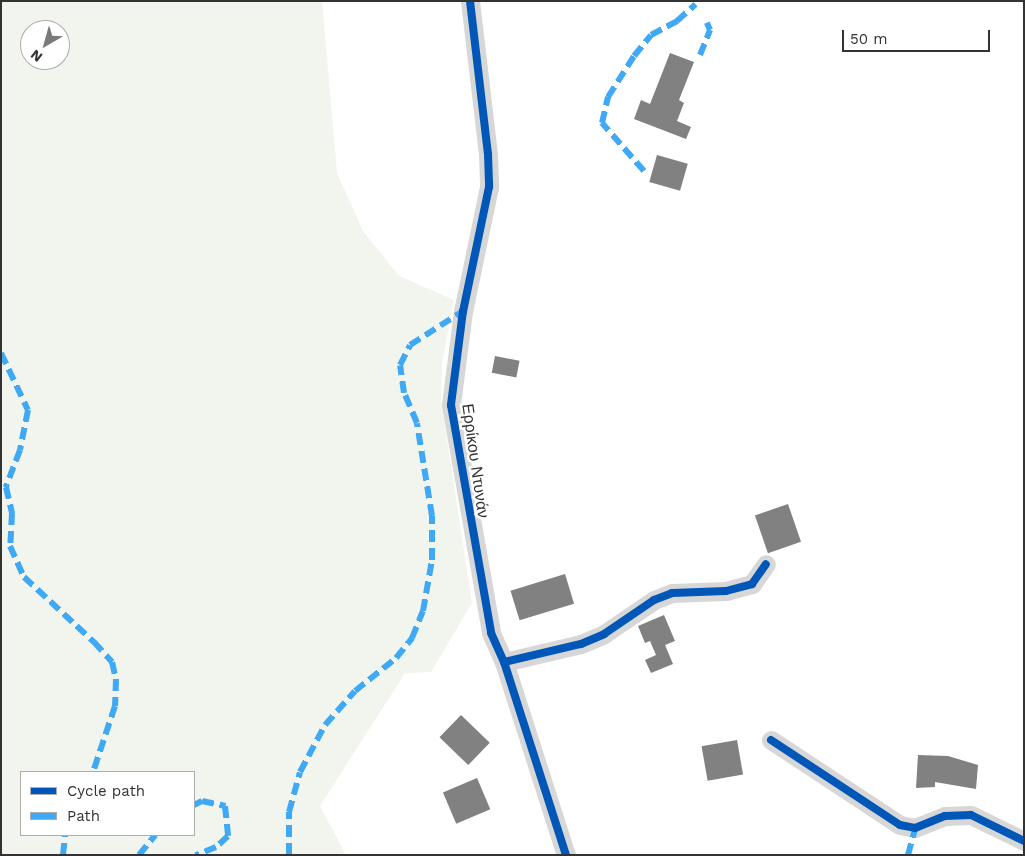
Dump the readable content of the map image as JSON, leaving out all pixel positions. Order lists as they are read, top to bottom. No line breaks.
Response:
{"streets":{"street":["Ερρίκου Ντυνάν"]},"legend":["Cycle path","Path"],"scale_bar":"50 m","north":"bottom left"}
